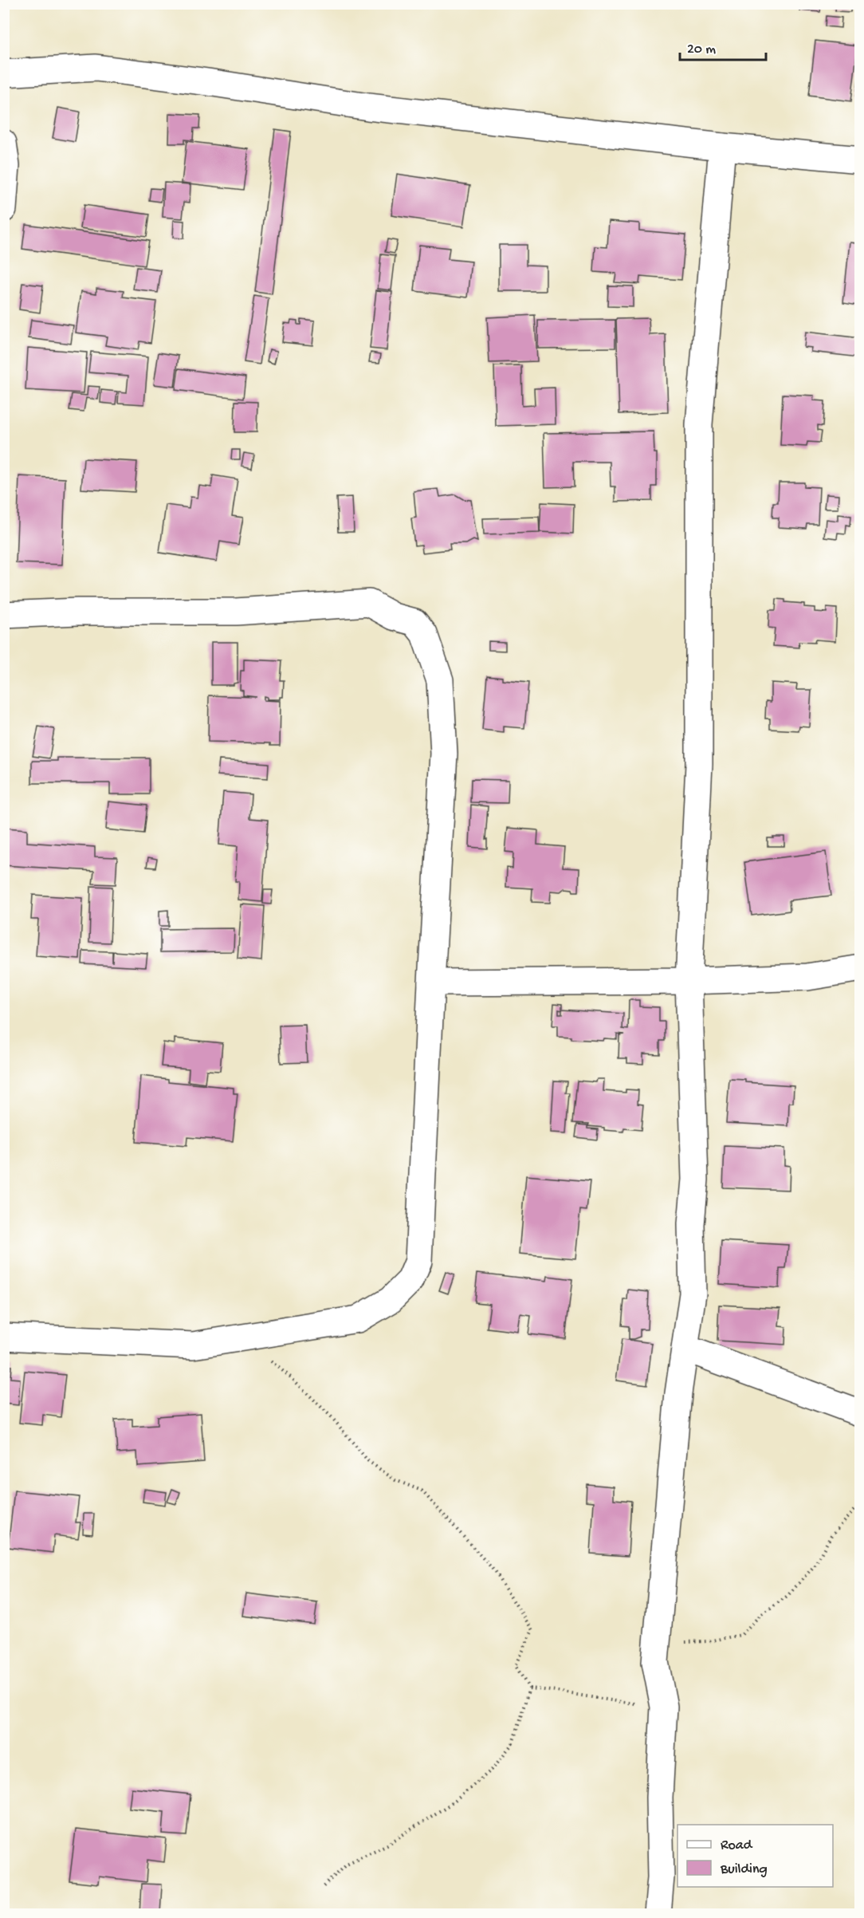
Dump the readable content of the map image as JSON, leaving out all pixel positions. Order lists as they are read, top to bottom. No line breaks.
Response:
{"legend":["Road","Building"],"scale_bar":"20 m"}
